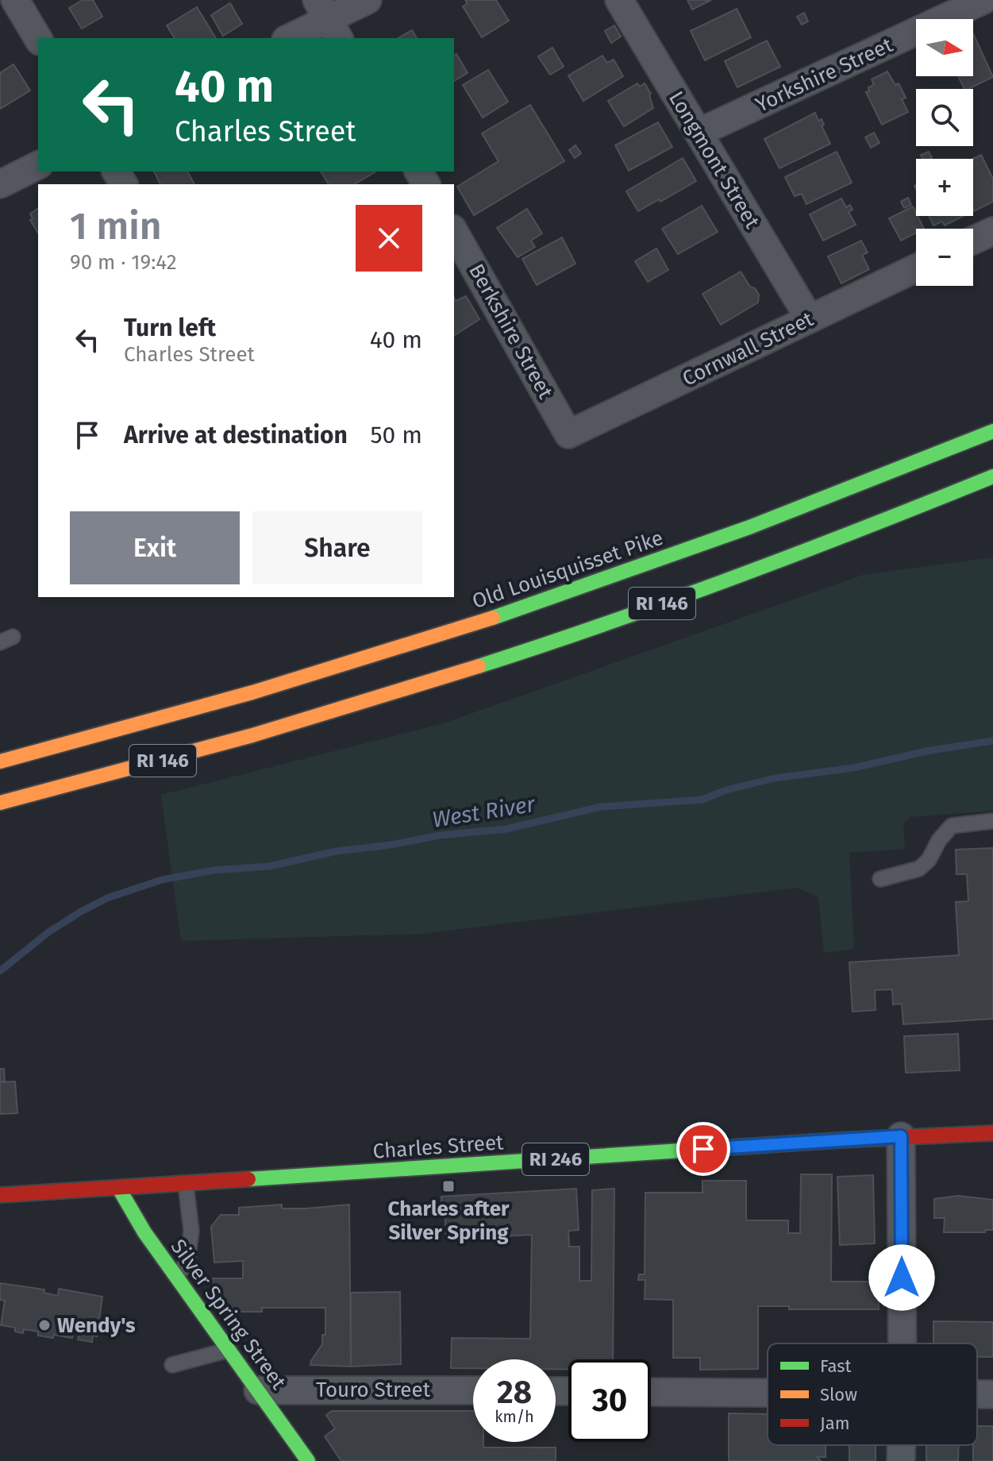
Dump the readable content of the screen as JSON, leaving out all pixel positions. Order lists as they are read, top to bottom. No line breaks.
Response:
{"streets":{"main road":["Old Louisquisset Pike","RI 146","Charles Street","RI 246","Silver Spring Street"],"street":["Yorkshire Street","Longmont Street","Berkshire Street","Cornwall Street","Touro Street"]},"crossings":[["Yorkshire Street","Longmont Street"],["Longmont Street","Cornwall Street"],["Berkshire Street","Cornwall Street"],["Charles Street","Silver Spring Street"],["Silver Spring Street","Touro Street"]],"water":["West River"],"places":{"transit":["Charles after Silver Spring"],"other":["Wendy's"]},"legend":["Fast","Slow","Jam"],"north":"right","page":{"map_buttons":["+","−"],"turn":["40 m","Charles Street"],"heading":["1 min","90 m · 19:42"],"list":[{"name":"Turn left","note":"Charles Street","value":"40 m"},{"name":"Arrive at destination","value":"50 m"}],"buttons":["Exit","Share"],"speed":"28 km/h","limit":"30"}}
